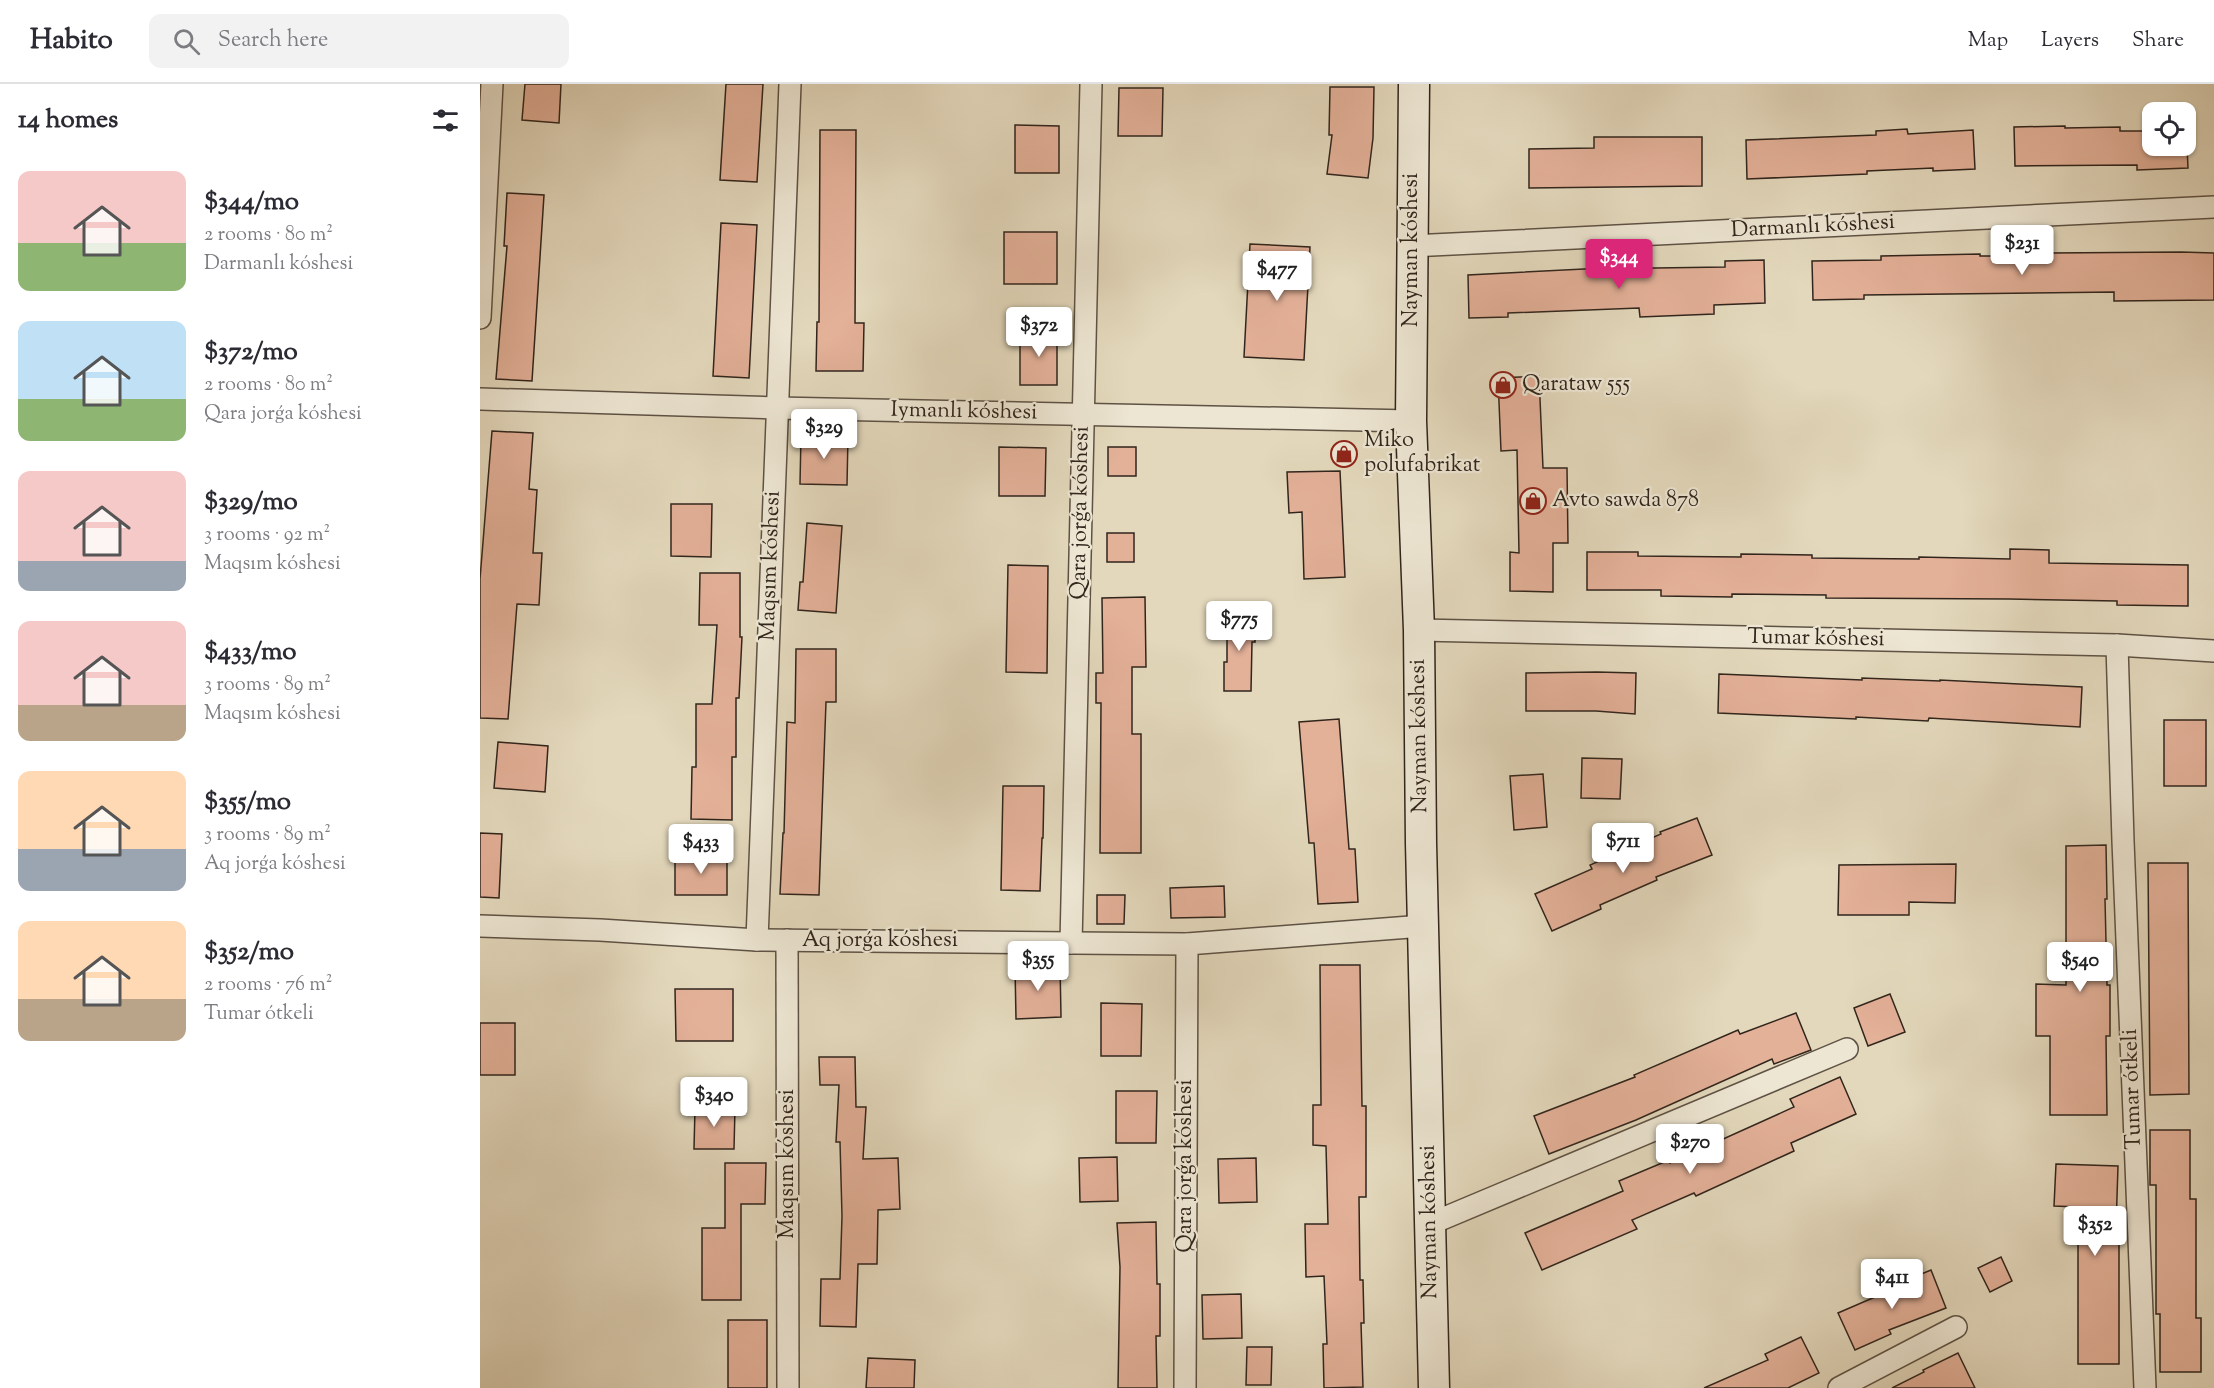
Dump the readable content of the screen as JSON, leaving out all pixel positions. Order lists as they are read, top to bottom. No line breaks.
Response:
{"streets":{"main road":["Nayman kóshesi"],"street":["Darmanlı kóshesi","Iymanlı kóshesi","Qara jorǵa kóshesi","Maqsım kóshesi","Tumar kóshesi","Aq jorǵa kóshesi","Tumar ótkeli"]},"crossings":[["Darmanlı kóshesi","Nayman kóshesi"],["Nayman kóshesi","Iymanlı kóshesi"],["Nayman kóshesi","Tumar kóshesi"],["Nayman kóshesi","Aq jorǵa kóshesi"],["Iymanlı kóshesi","Qara jorǵa kóshesi"],["Iymanlı kóshesi","Maqsım kóshesi"],["Qara jorǵa kóshesi","Aq jorǵa kóshesi"],["Maqsım kóshesi","Aq jorǵa kóshesi"],["Tumar kóshesi","Tumar ótkeli"]],"places":{"shop":["Qarataw 555","Miko polufabrikat","Avto sawda 878"]},"page":{"header":"Habito","search":"Search here","nav":["Map","Layers","Share"],"heading":"14 homes","list":[{"name":"$344/mo","note":"2 rooms · 80 m² · Darmanlı kóshesi"},{"name":"$372/mo","note":"2 rooms · 80 m² · Qara jorǵa kóshesi"},{"name":"$329/mo","note":"3 rooms · 92 m² · Maqsım kóshesi"},{"name":"$433/mo","note":"3 rooms · 89 m² · Maqsım kóshesi"},{"name":"$355/mo","note":"3 rooms · 89 m² · Aq jorǵa kóshesi"},{"name":"$352/mo","note":"2 rooms · 76 m² · Tumar ótkeli"}],"price":["$231","$344","$477","$372","$329","$775","$711","$433","$355","$540","$340","$270","$352","$411"]}}
